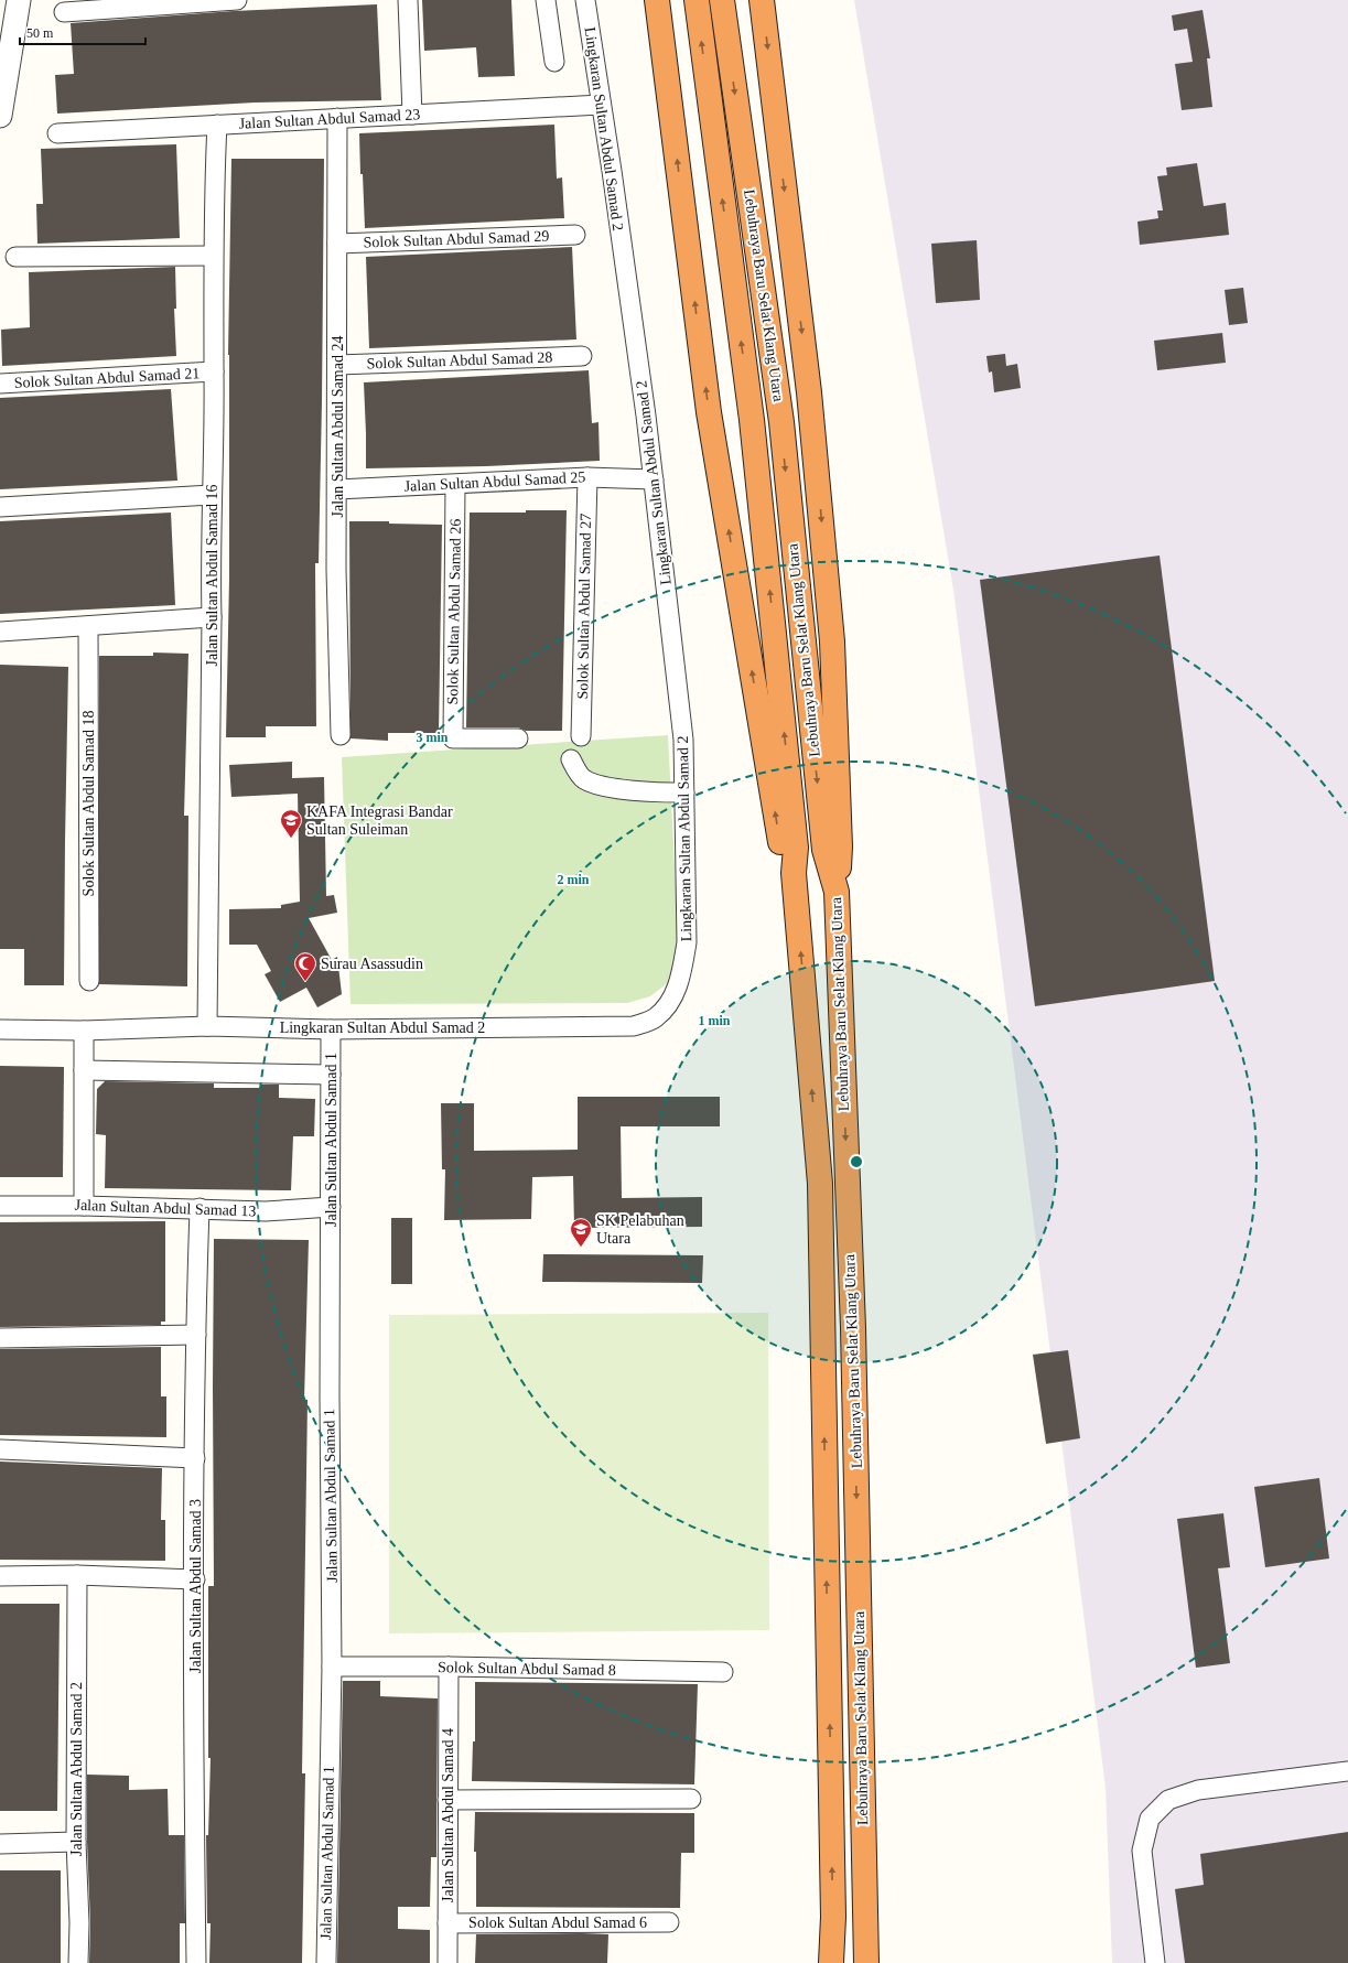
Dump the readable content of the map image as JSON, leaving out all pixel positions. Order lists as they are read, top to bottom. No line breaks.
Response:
{"streets":{"highway":["Lebuhraya Baru Selat Klang Utara"],"street":["Jalan Sultan Abdul Samad 23","Lingkaran Sultan Abdul Samad 2","Solok Sultan Abdul Samad 29","Solok Sultan Abdul Samad 28","Solok Sultan Abdul Samad 21","Jalan Sultan Abdul Samad 24","Jalan Sultan Abdul Samad 25","Jalan Sultan Abdul Samad 16","Solok Sultan Abdul Samad 27","Solok Sultan Abdul Samad 26","Solok Sultan Abdul Samad 18","Jalan Sultan Abdul Samad 1","Jalan Sultan Abdul Samad 13","Jalan Sultan Abdul Samad 3","Solok Sultan Abdul Samad 8","Jalan Sultan Abdul Samad 2","Jalan Sultan Abdul Samad 4","Solok Sultan Abdul Samad 6"]},"crossings":[["Jalan Sultan Abdul Samad 23","Lingkaran Sultan Abdul Samad 2"],["Jalan Sultan Abdul Samad 23","Jalan Sultan Abdul Samad 24"],["Jalan Sultan Abdul Samad 23","Jalan Sultan Abdul Samad 16"],["Lingkaran Sultan Abdul Samad 2","Jalan Sultan Abdul Samad 25"],["Lingkaran Sultan Abdul Samad 2","Jalan Sultan Abdul Samad 16"],["Lingkaran Sultan Abdul Samad 2","Jalan Sultan Abdul Samad 1"],["Solok Sultan Abdul Samad 29","Jalan Sultan Abdul Samad 24"],["Solok Sultan Abdul Samad 28","Jalan Sultan Abdul Samad 24"],["Solok Sultan Abdul Samad 21","Jalan Sultan Abdul Samad 16"],["Jalan Sultan Abdul Samad 24","Jalan Sultan Abdul Samad 25"],["Jalan Sultan Abdul Samad 25","Solok Sultan Abdul Samad 27"],["Jalan Sultan Abdul Samad 25","Solok Sultan Abdul Samad 26"],["Jalan Sultan Abdul Samad 1","Jalan Sultan Abdul Samad 13"],["Jalan Sultan Abdul Samad 1","Solok Sultan Abdul Samad 8"],["Jalan Sultan Abdul Samad 13","Jalan Sultan Abdul Samad 3"],["Solok Sultan Abdul Samad 8","Jalan Sultan Abdul Samad 4"],["Jalan Sultan Abdul Samad 4","Solok Sultan Abdul Samad 6"]],"places":{"school or university":["KAFA Integrasi Bandar Sultan Suleiman","SK Pelabuhan Utara"],"mosque":["Surau Asassudin"]},"scale_bar":"50 m","rings":["3 min","2 min","1 min"]}
